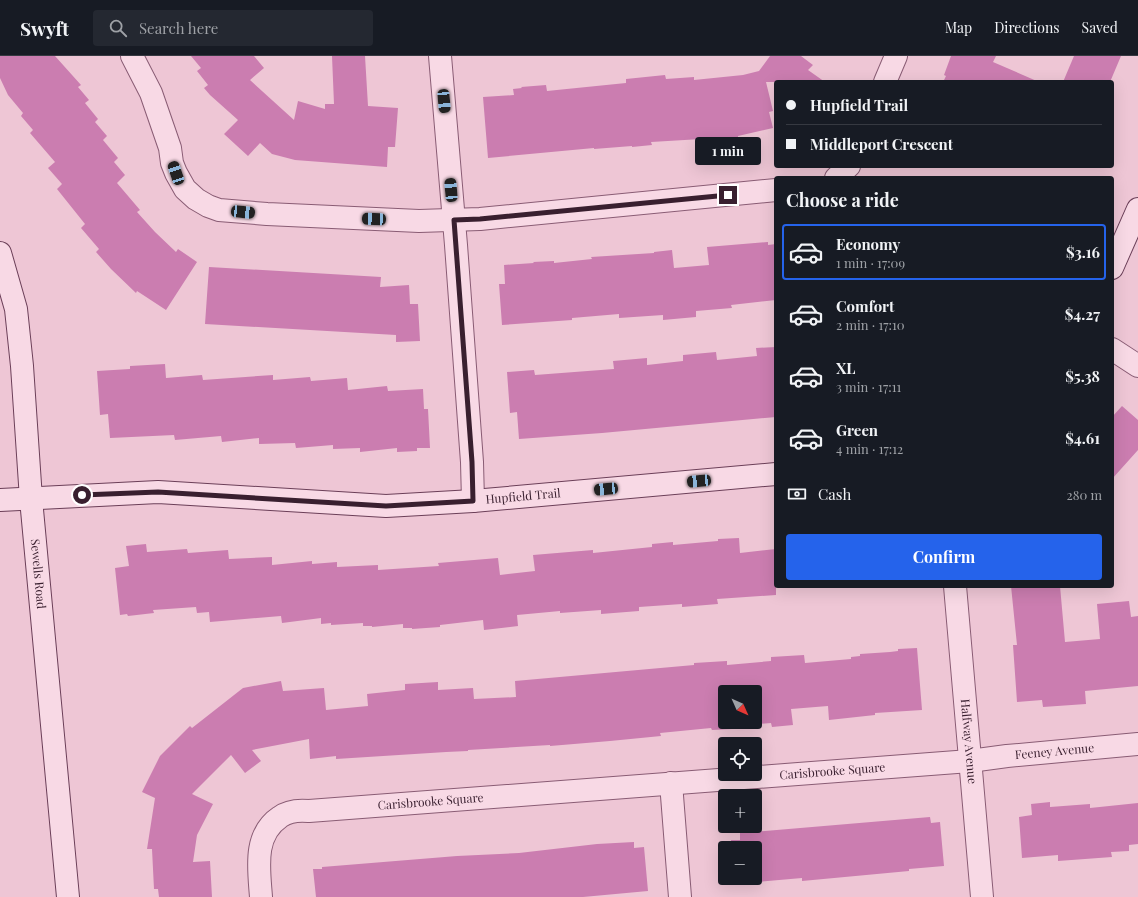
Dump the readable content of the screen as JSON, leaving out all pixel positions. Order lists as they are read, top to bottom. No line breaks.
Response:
{"streets":{"street":["Hupfield Trail","Sewells Road","Halfway Avenue","Feeney Avenue","Carisbrooke Square"]},"crossings":[["Hupfield Trail","Sewells Road"],["Halfway Avenue","Feeney Avenue"],["Halfway Avenue","Carisbrooke Square"],["Feeney Avenue","Carisbrooke Square"]],"north":"bottom right","page":{"header":"Swyft","search":"Search here","nav":["Map","Directions","Saved"],"banner":["Hupfield Trail","Middleport Crescent"],"bubble":"1 min","heading":"Choose a ride","list":[{"name":"Economy","note":"1 min · 17:09","value":"$3.16"},{"name":"Comfort","note":"2 min · 17:10","value":"$4.27"},{"name":"XL","note":"3 min · 17:11","value":"$5.38"},{"name":"Green","note":"4 min · 17:12","value":"$4.61"}],"pay":["Cash","280 m"],"buttons":"Confirm","map_buttons":["+","−"]}}
